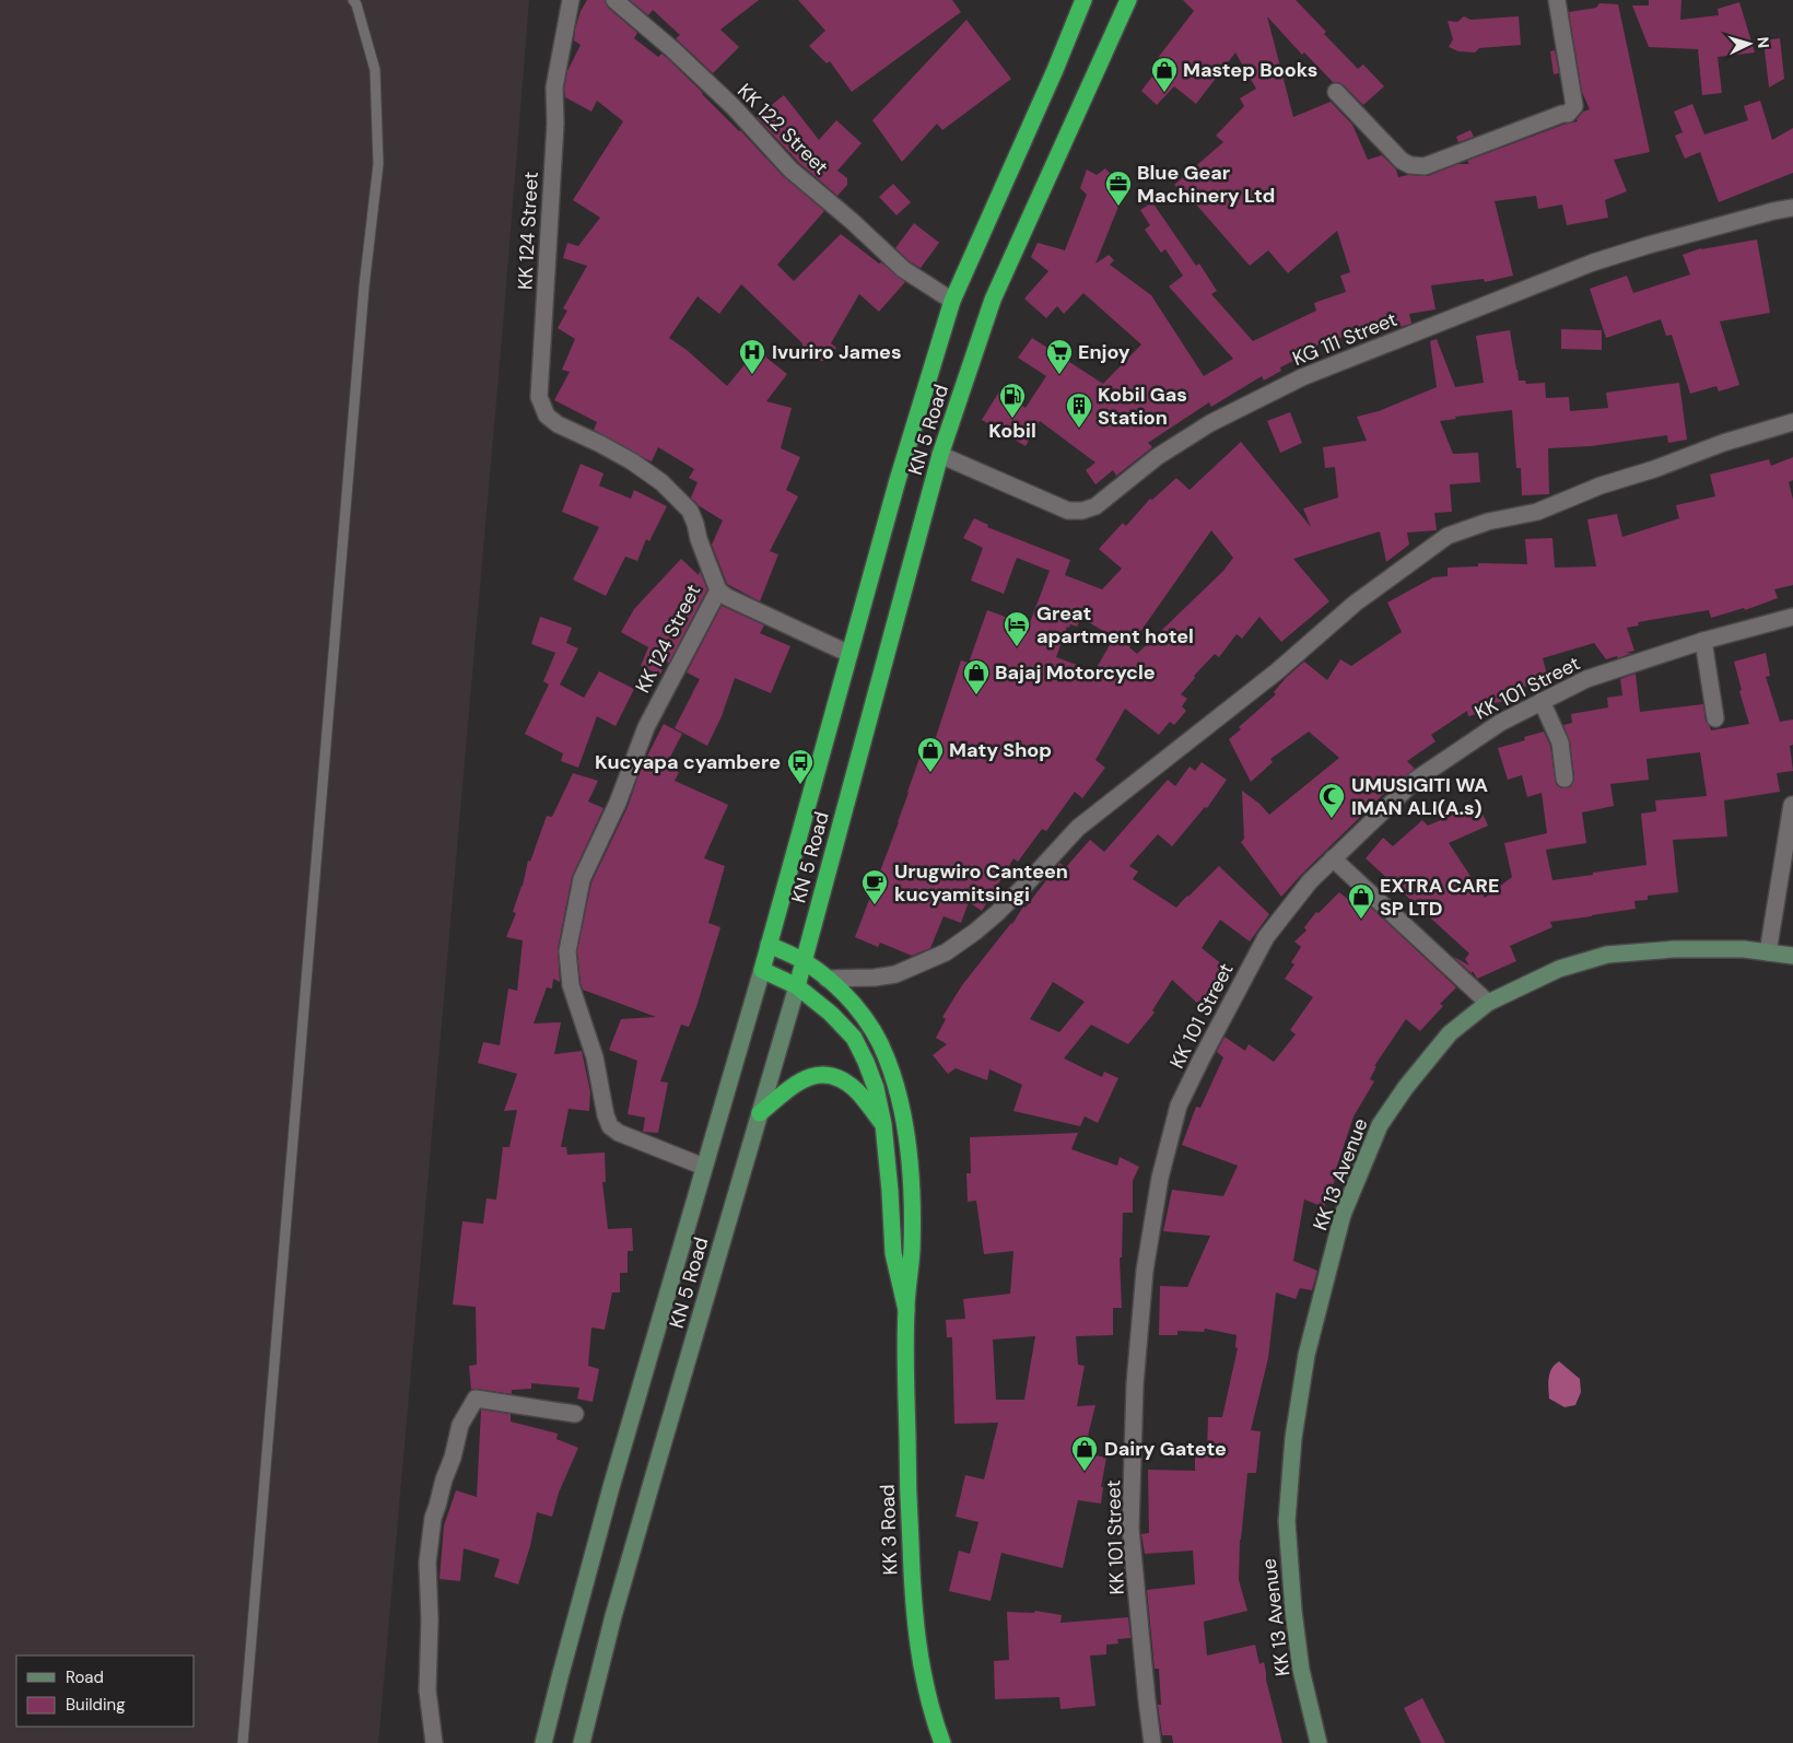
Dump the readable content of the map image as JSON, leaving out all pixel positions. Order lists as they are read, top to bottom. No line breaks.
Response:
{"streets":{"highway":["KN 5 Road","KK 3 Road"],"main road":["KK 13 Avenue"],"street":["KK 122 Street","KK 124 Street","KG 111 Street","KK 101 Street"]},"crossings":[["KK 122 Street","KN 5 Road"],["KK 124 Street","KN 5 Road"],["KG 111 Street","KN 5 Road"]],"places":{"shop":["Mastep Books","Bajaj Motorcycle","Maty Shop","EXTRA CARE SP LTD","Dairy Gatete"],"office":["Blue Gear Machinery Ltd"],"hospital":["Ivuriro James"],"supermarket":["Enjoy"],"fuel station":["Kobil"],"building":["Kobil Gas Station"],"hotel":["Great apartment hotel"],"bus stop":["Kucyapa cyambere"],"mosque":["UMUSIGITI WA IMAN ALI(A.s)"],"cafe":["Urugwiro Canteen kucyamitsingi"]},"legend":["Road","Building"],"north":"right"}
